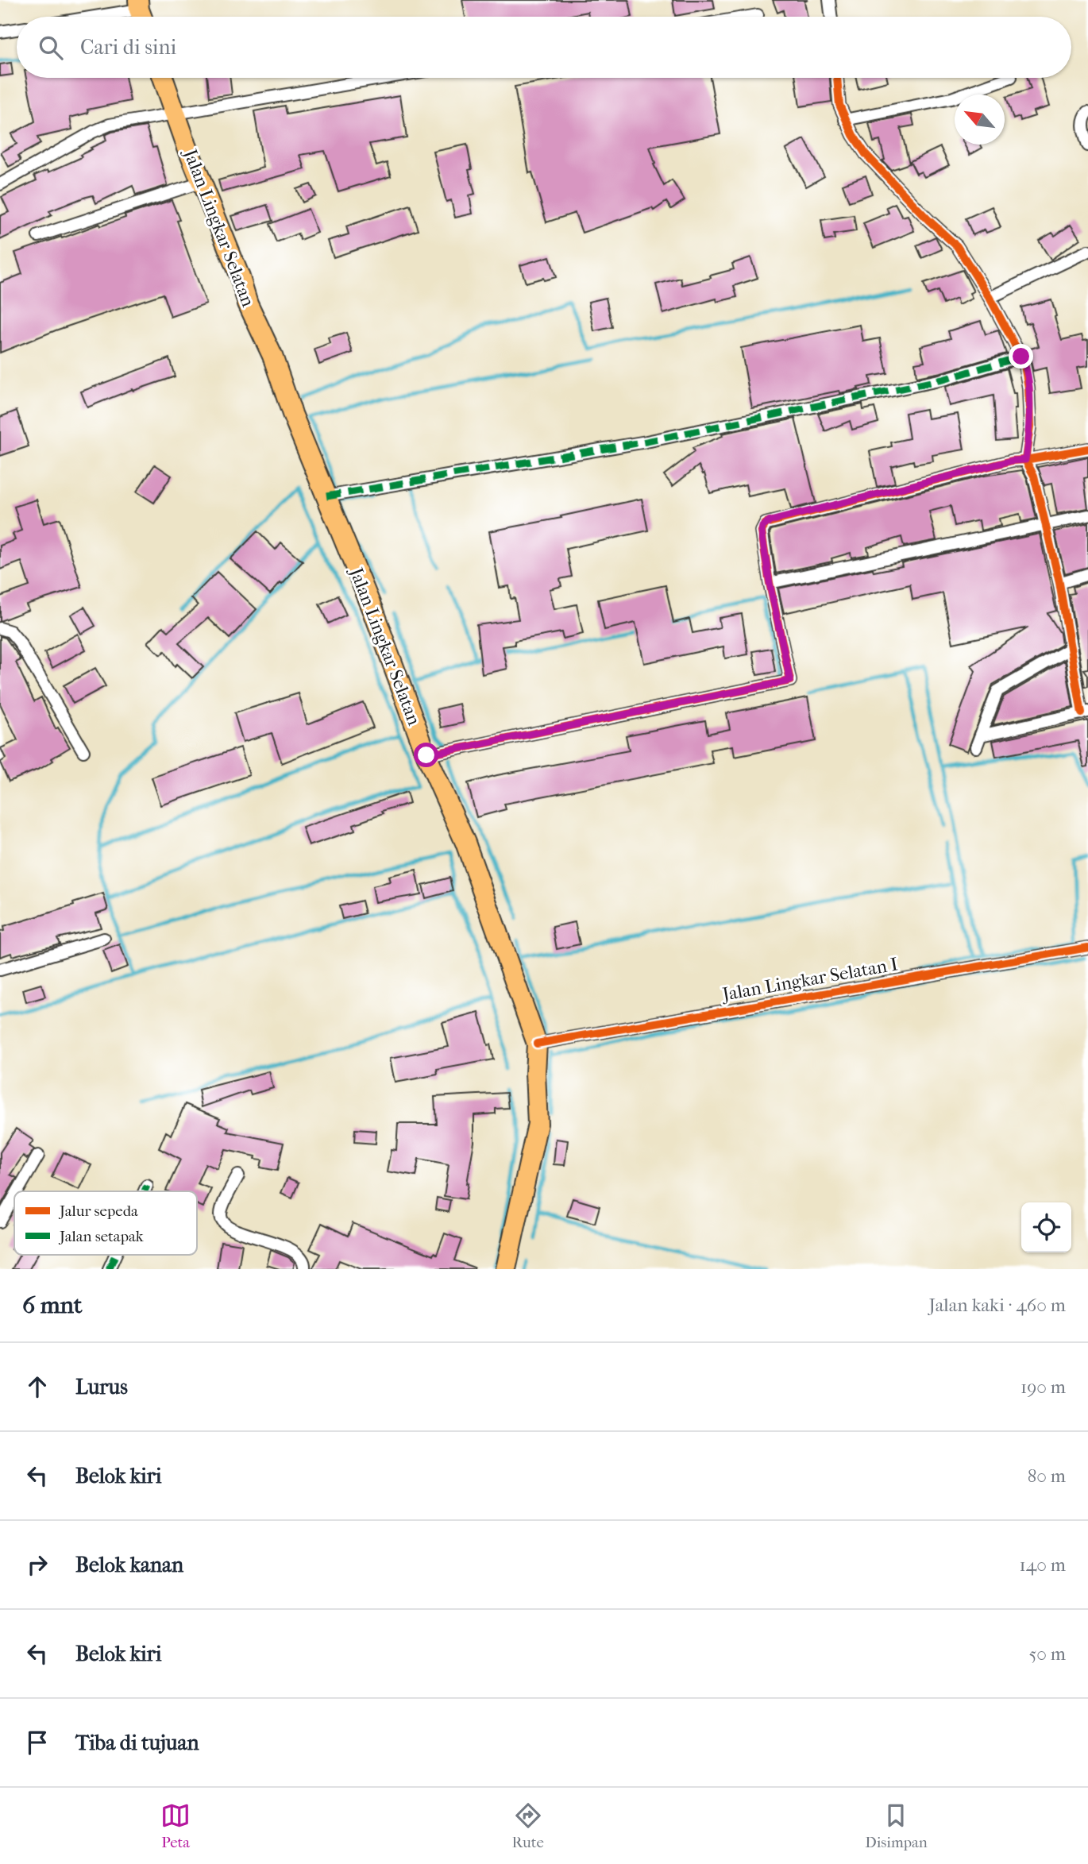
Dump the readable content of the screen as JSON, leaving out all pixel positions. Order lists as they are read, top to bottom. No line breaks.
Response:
{"streets":{"highway":["Jalan Lingkar Selatan"],"street":["Jalan Lingkar Selatan I"]},"crossings":[["Jalan Lingkar Selatan","Jalan Lingkar Selatan I"]],"legend":["Jalur sepeda","Jalan setapak"],"north":"top left","page":{"search":"Cari di sini","heading":["6 mnt","Jalan kaki · 460 m"],"list":[["Lurus","190 m"],["Belok kiri","80 m"],["Belok kanan","140 m"],["Belok kiri","50 m"],"Tiba di tujuan"],"nav":["Peta","Rute","Disimpan"]}}
